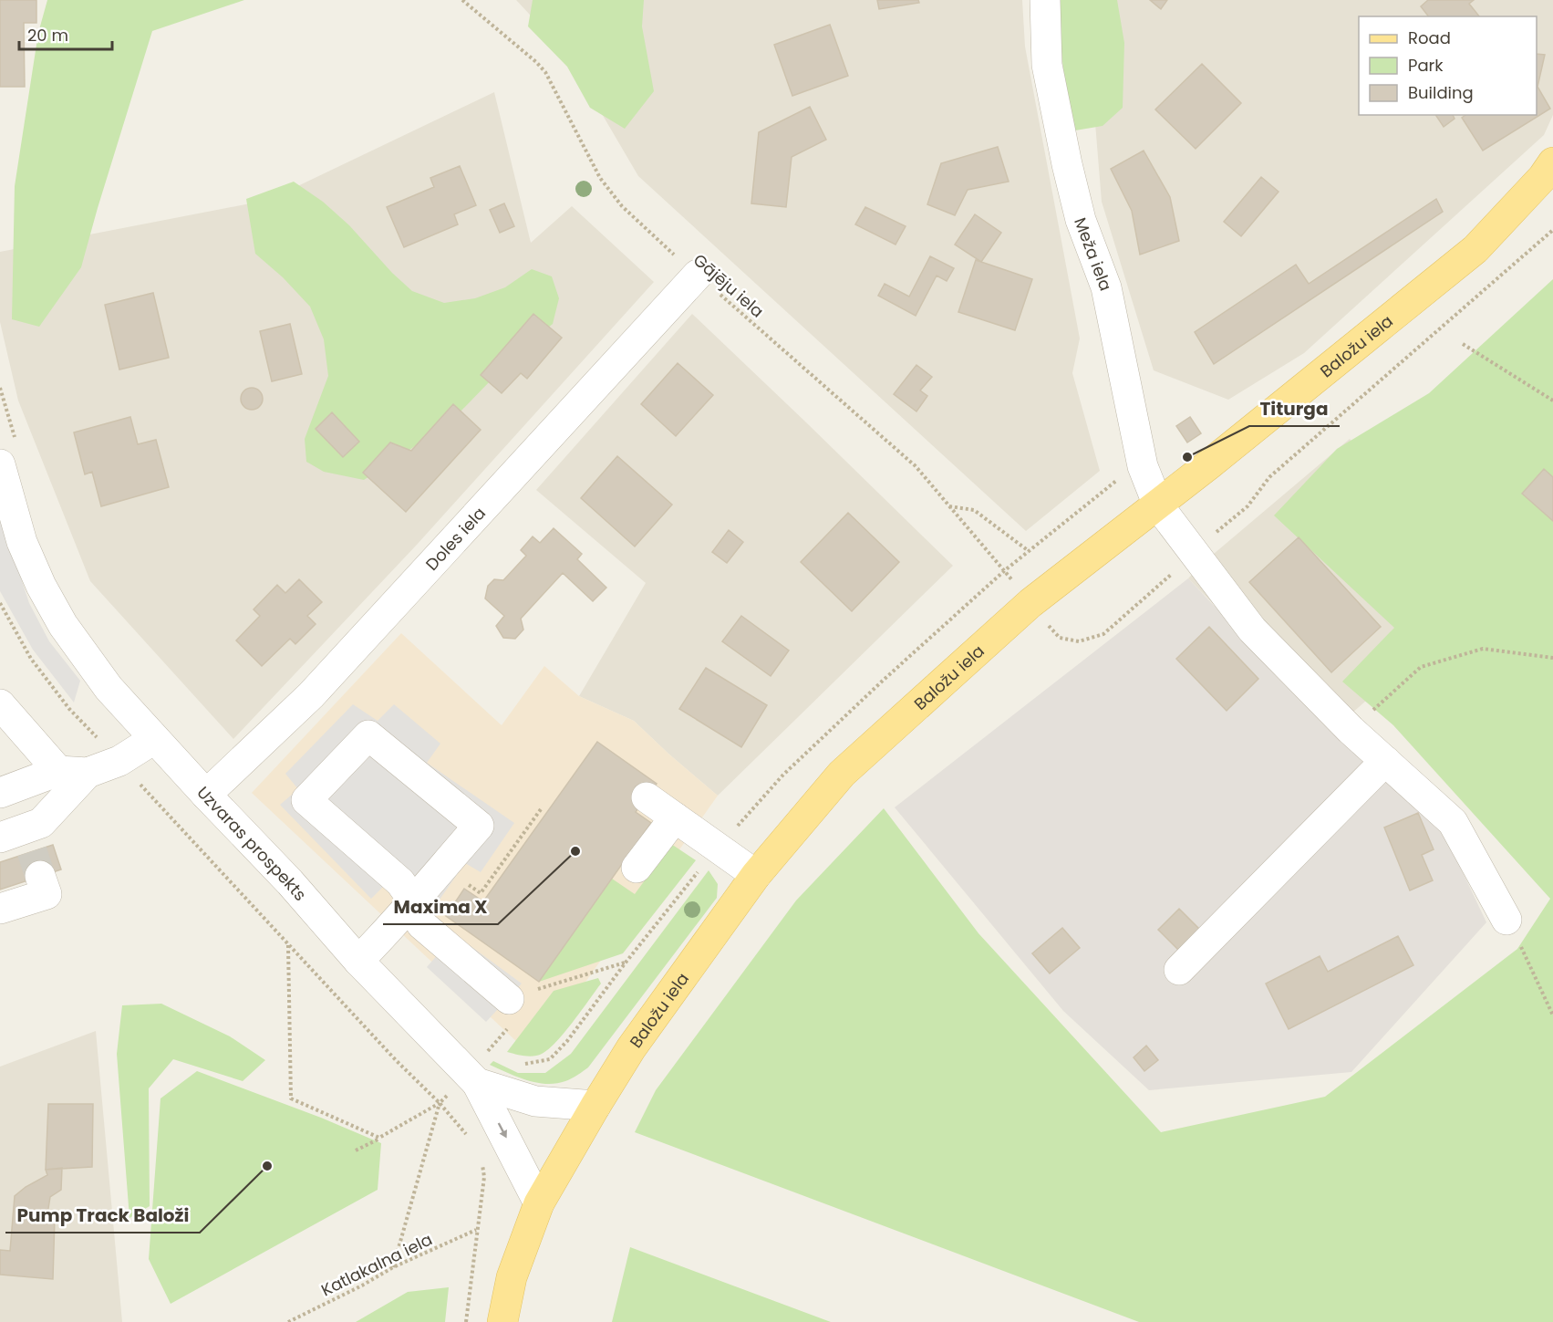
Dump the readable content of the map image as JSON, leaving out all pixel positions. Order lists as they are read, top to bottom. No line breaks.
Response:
{"streets":{"main road":["Baložu iela"],"street":["Meža iela","Doles iela","Uzvaras prospekts"],"path":["Gājēju iela","Katlakalna iela"]},"crossings":[["Meža iela","Baložu iela"],["Gājēju iela","Doles iela"],["Baložu iela","Uzvaras prospekts"],["Doles iela","Uzvaras prospekts"]],"places":["Titurga","Maxima X","Pump Track Baloži"],"legend":["Road","Park","Building"],"scale_bar":"20 m"}
